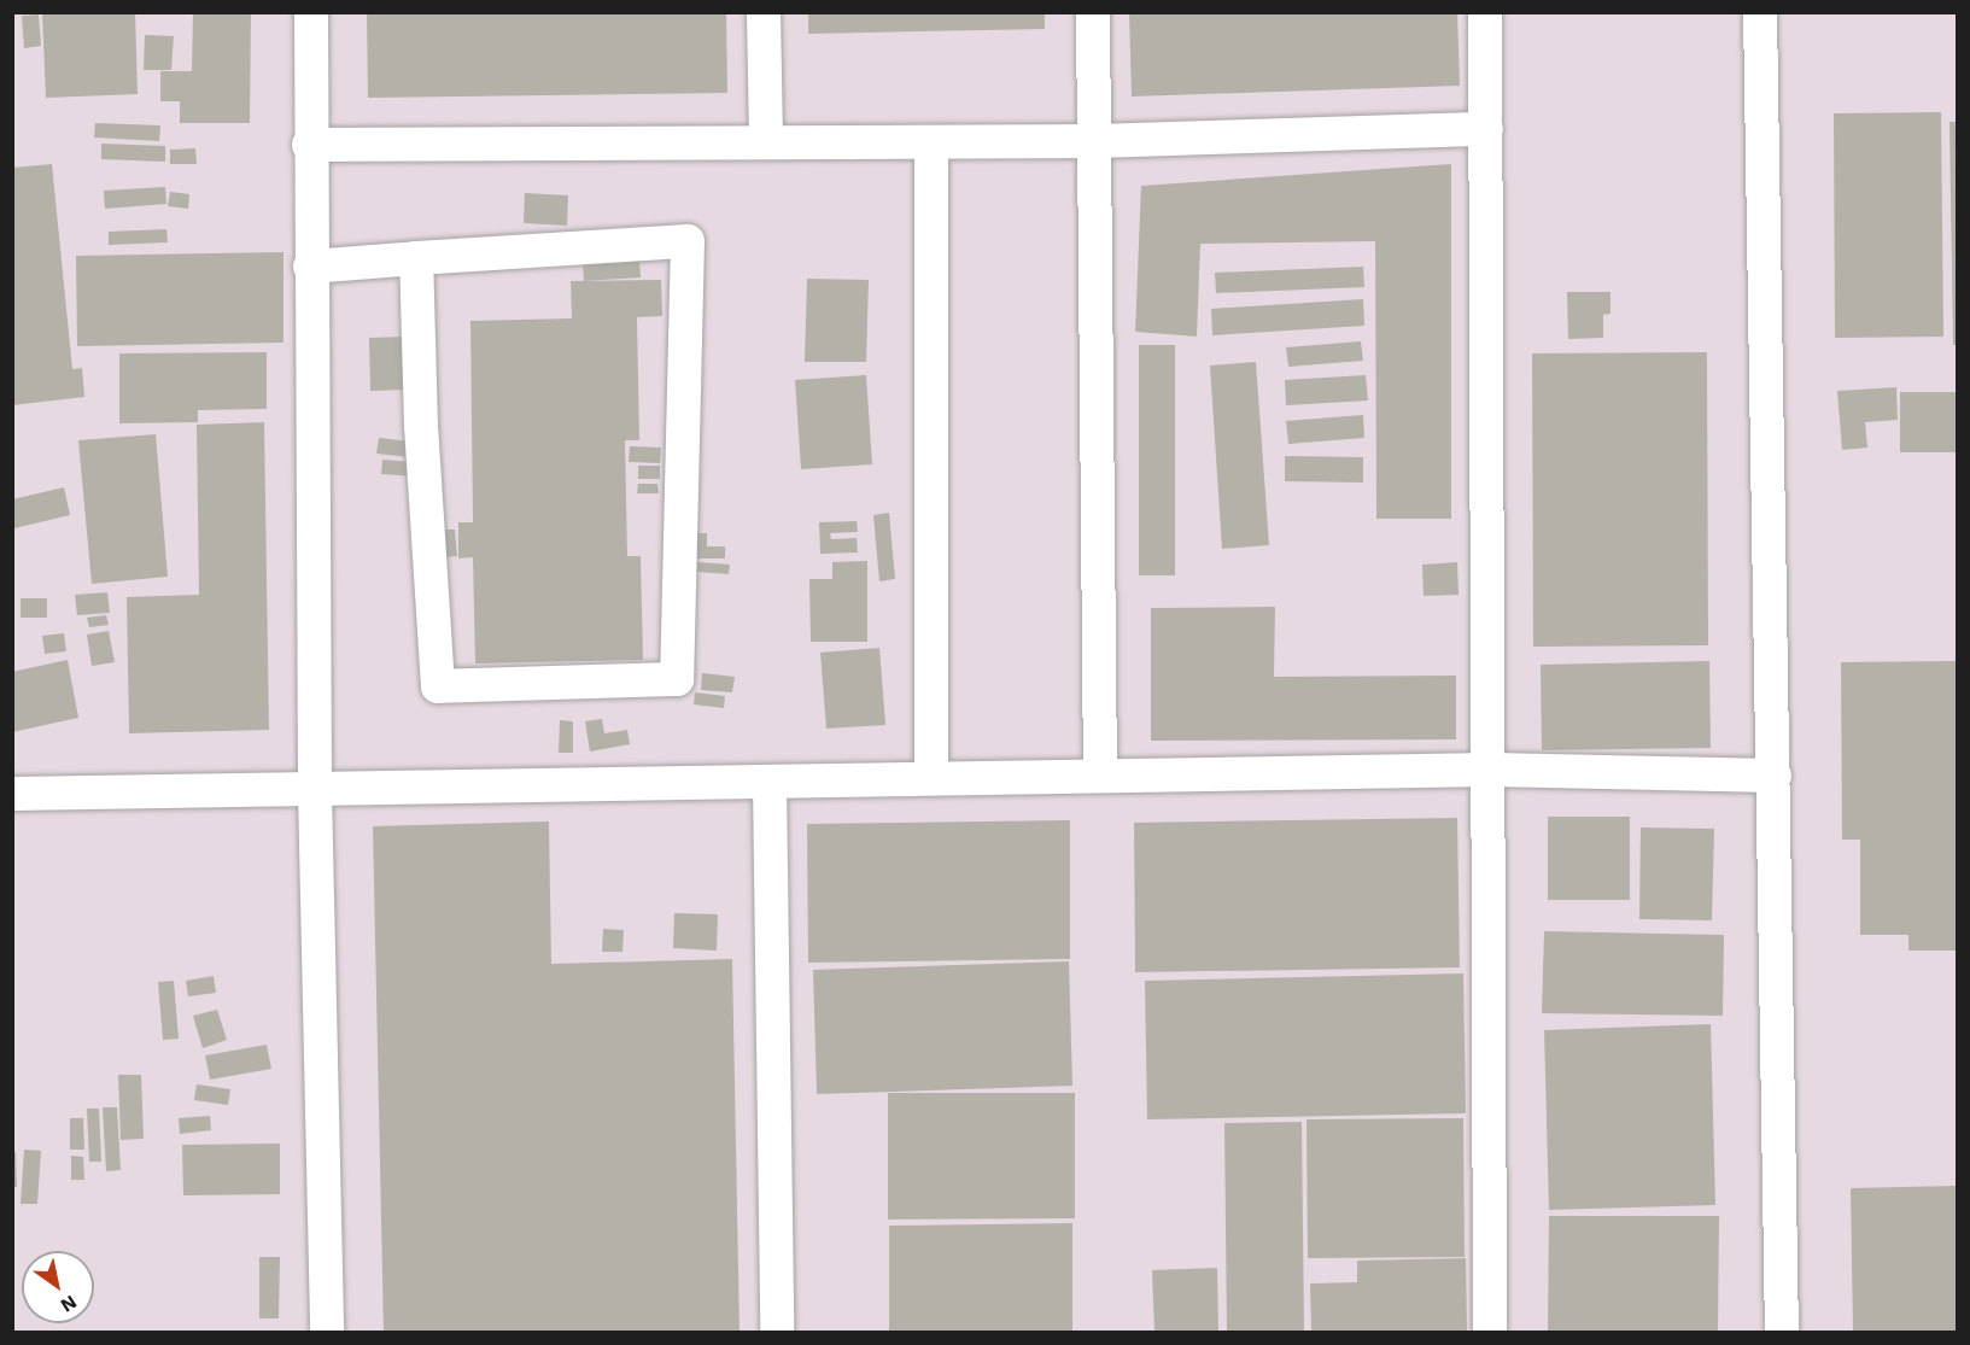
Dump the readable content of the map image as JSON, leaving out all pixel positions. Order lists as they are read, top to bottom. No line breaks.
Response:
{"north":"bottom right"}
